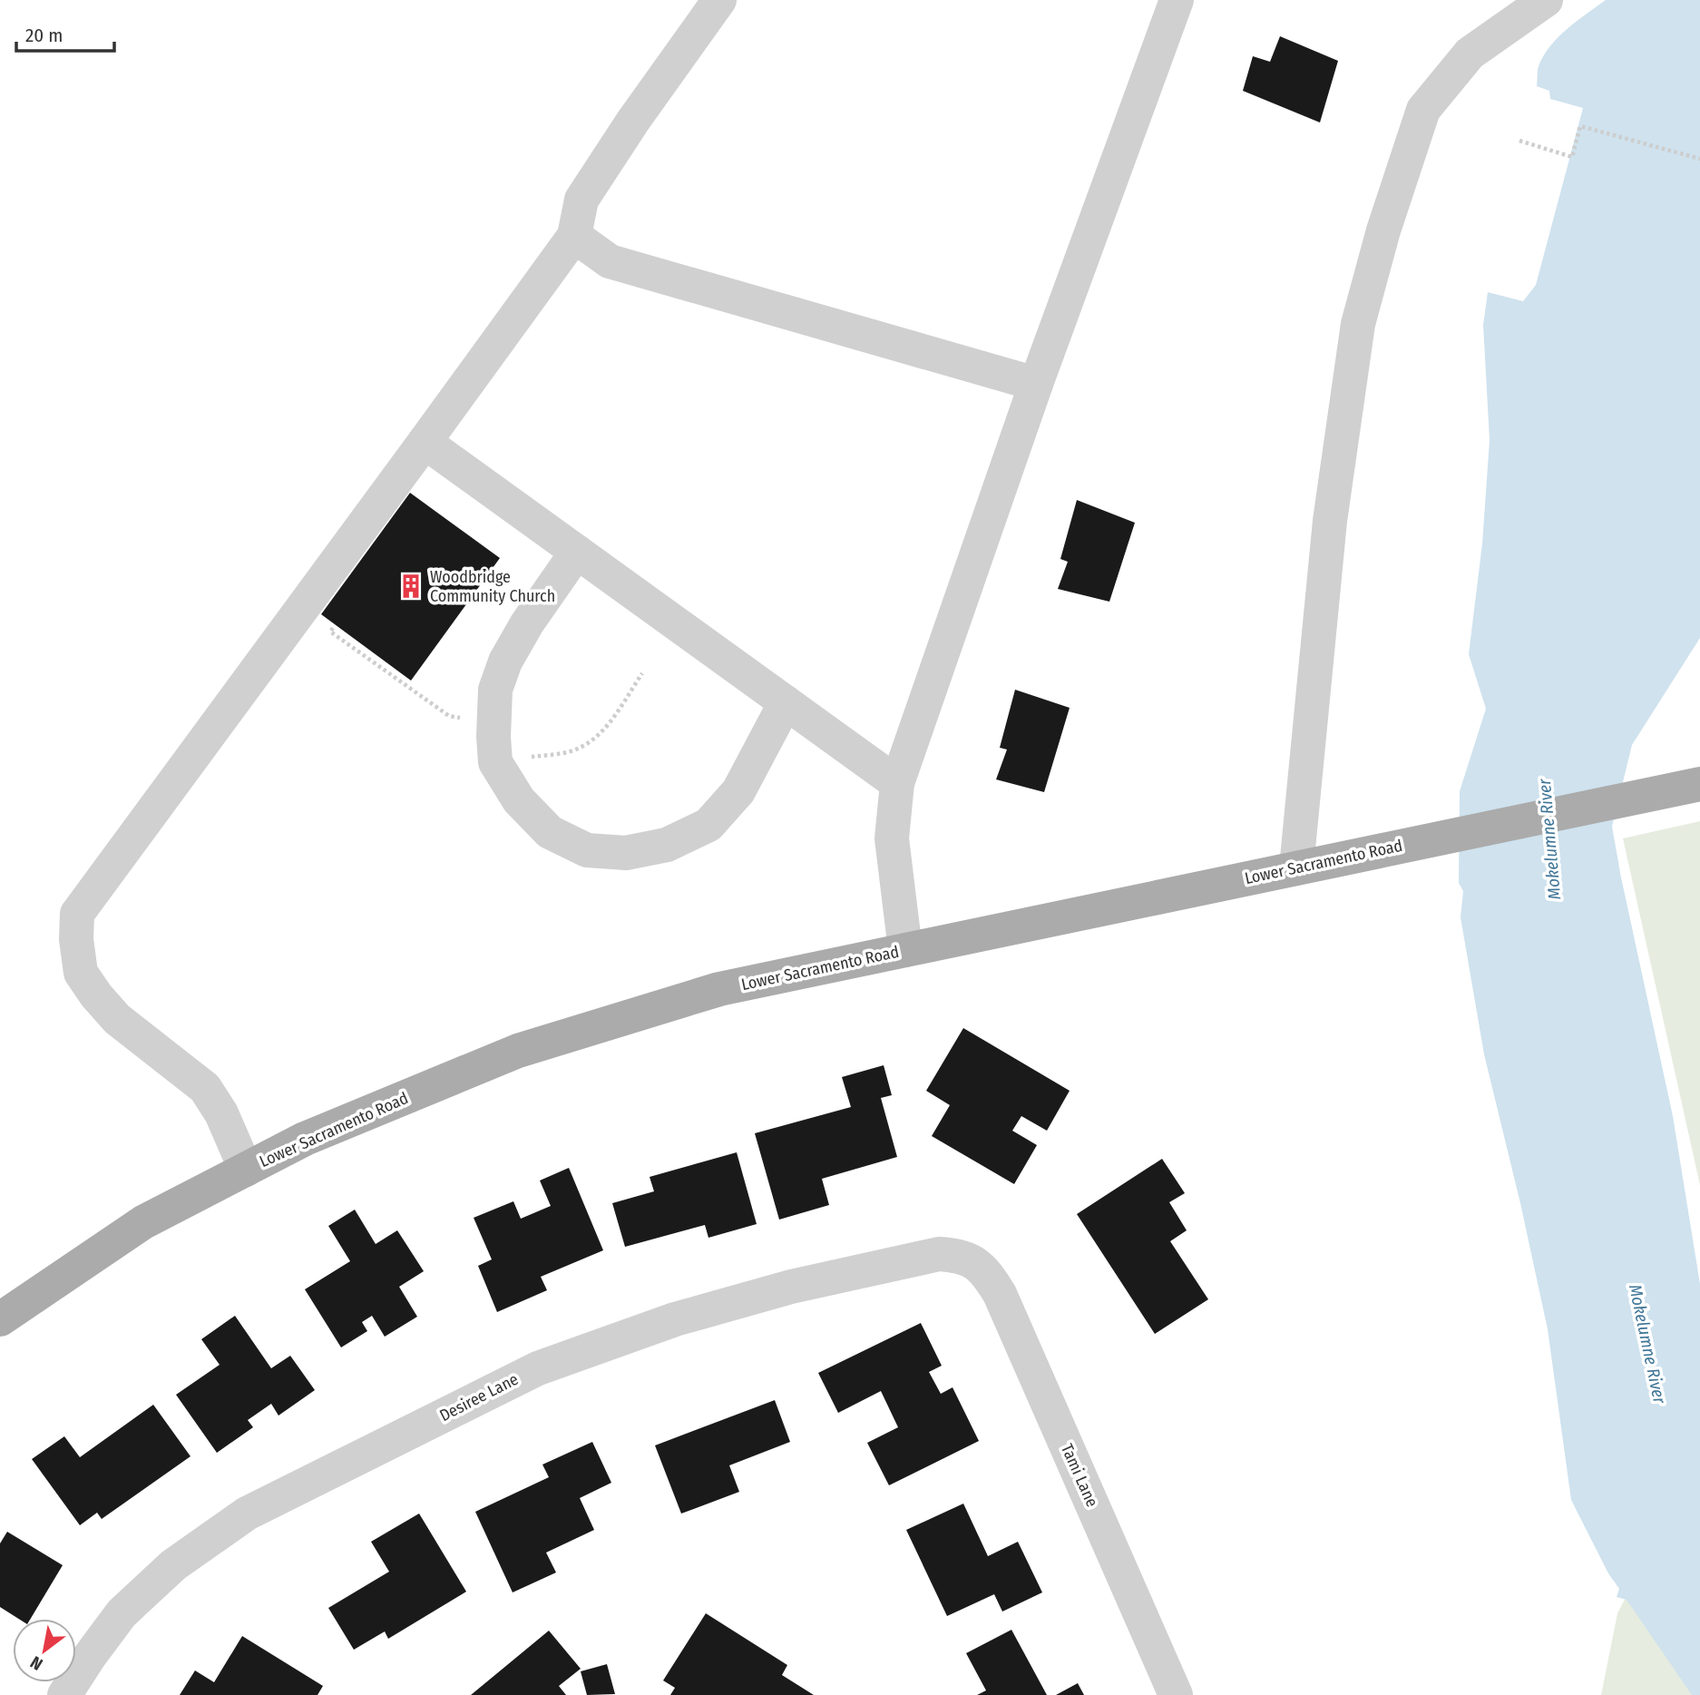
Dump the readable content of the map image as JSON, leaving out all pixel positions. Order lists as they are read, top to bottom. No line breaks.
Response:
{"streets":{"main road":["Lower Sacramento Road"],"street":["Desiree Lane","Tami Lane"]},"crossings":[["Desiree Lane","Tami Lane"]],"water":["Mokelumne River"],"places":{"building":["Woodbridge Community Church"]},"scale_bar":"20 m","north":"bottom left"}
